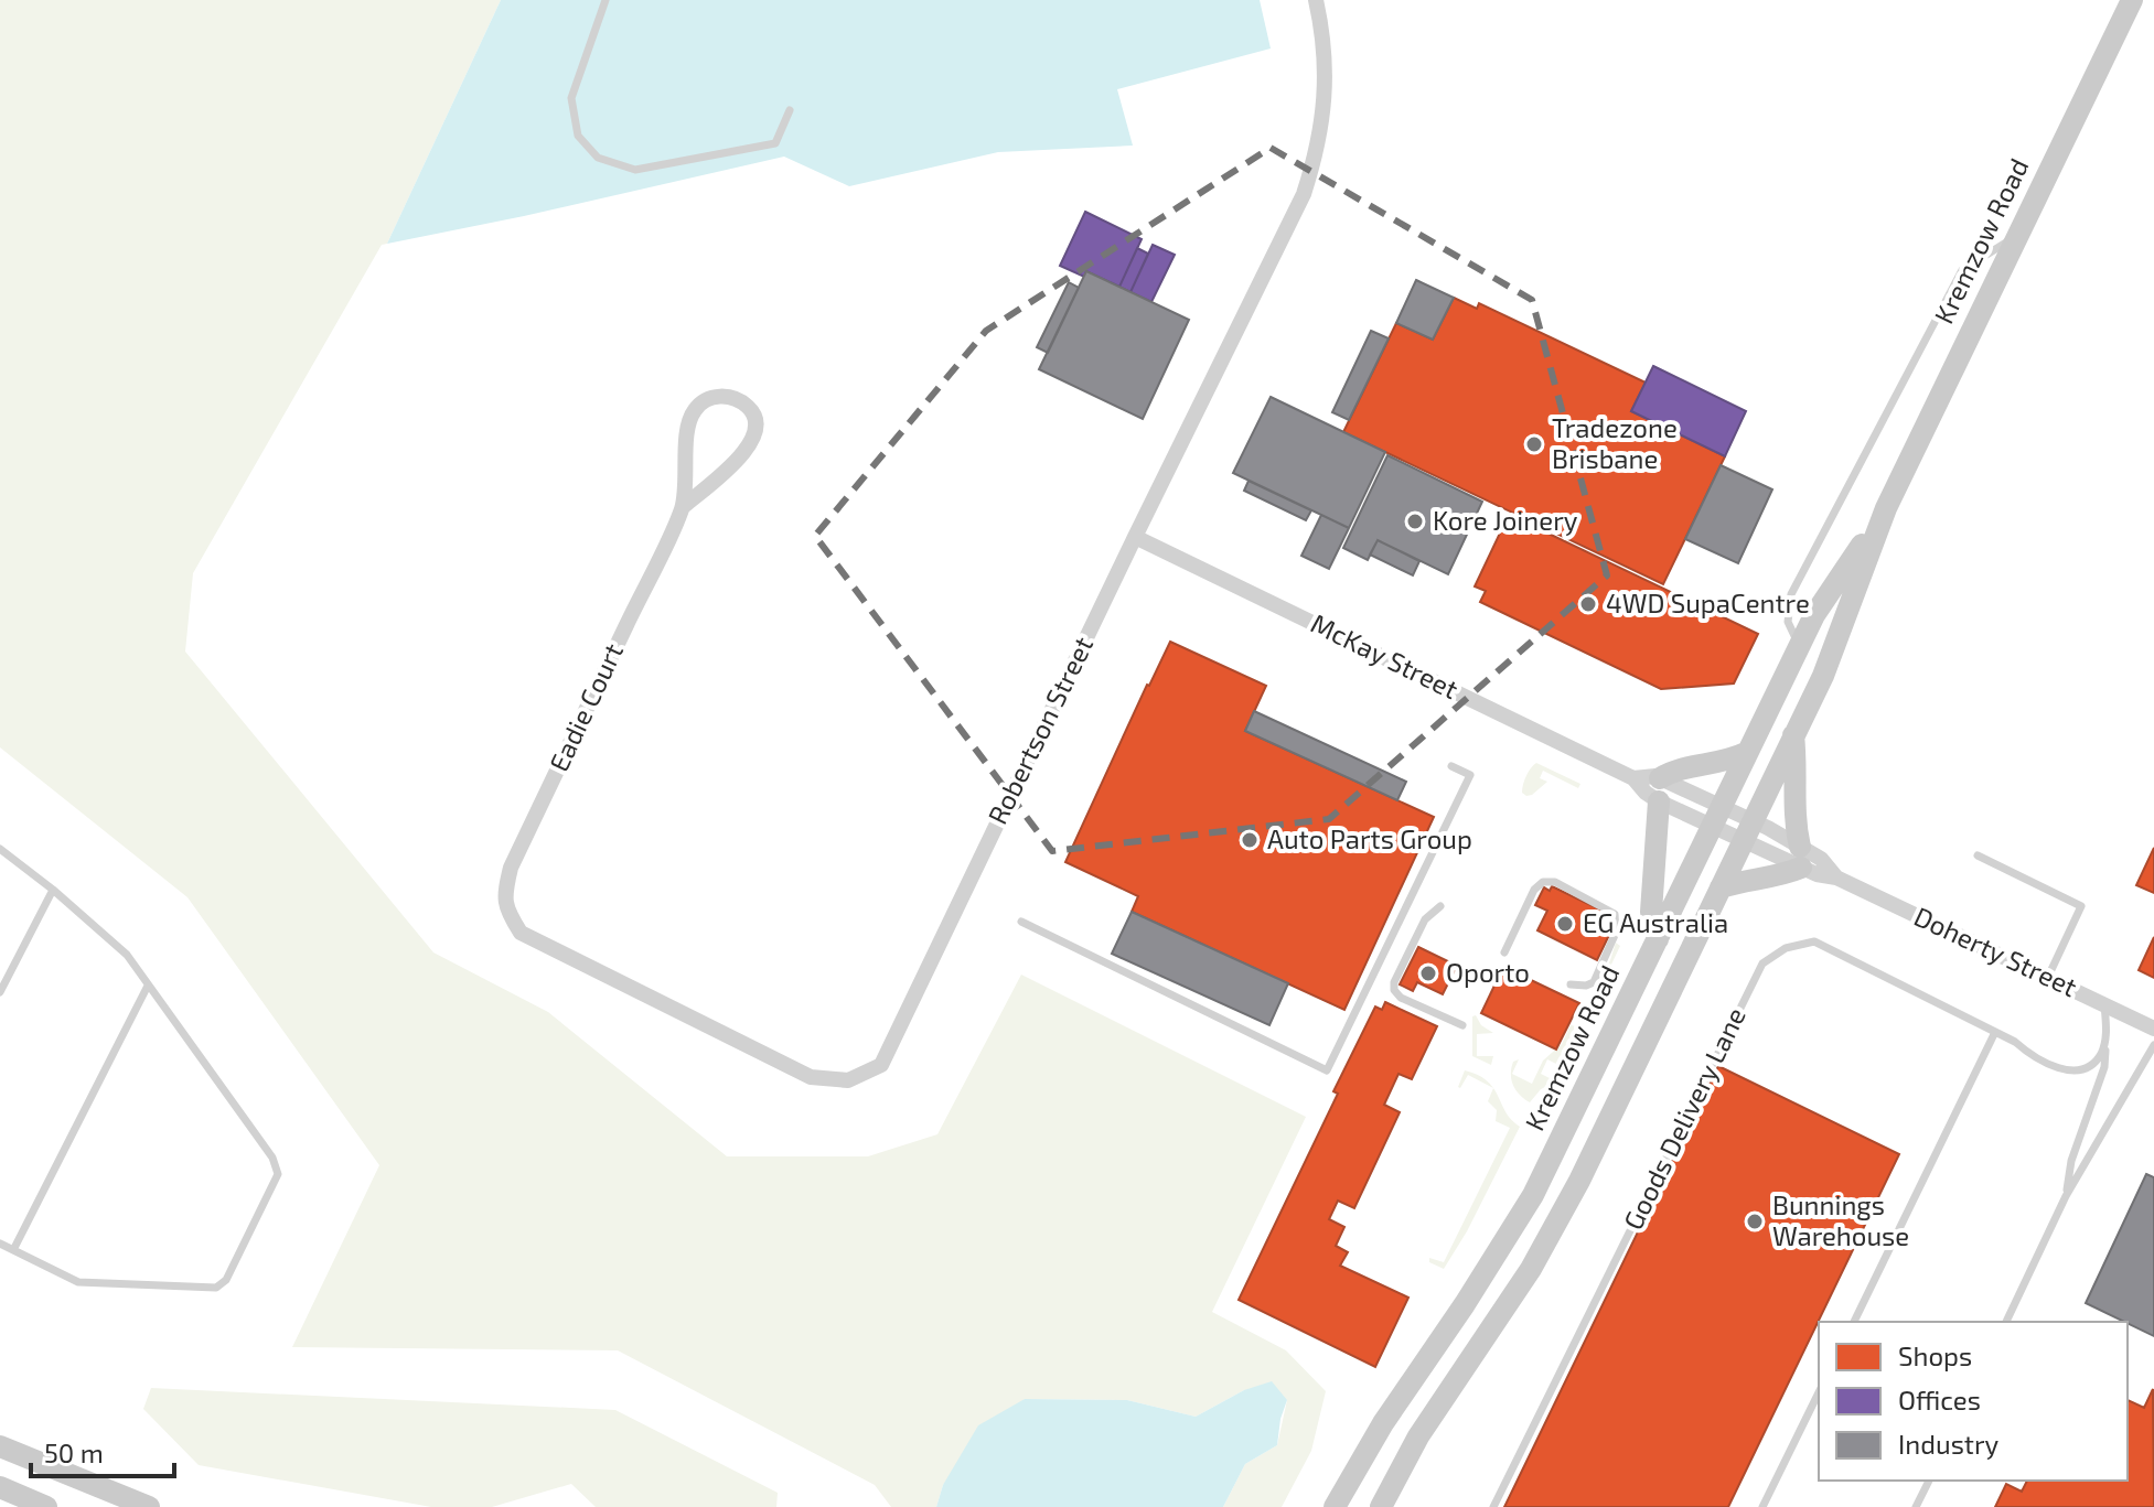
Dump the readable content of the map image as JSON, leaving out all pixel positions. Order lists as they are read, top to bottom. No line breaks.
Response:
{"streets":{"street":["Kremzow Road","McKay Street","Eadie Court","Robertson Street","Doherty Street"],"lane":["Goods Delivery Lane"]},"crossings":[["Kremzow Road","McKay Street"],["Kremzow Road","Doherty Street"],["McKay Street","Robertson Street"],["McKay Street","Doherty Street"],["Eadie Court","Robertson Street"]],"places":["Tradezone Brisbane","Kore Joinery","4WD SupaCentre","Auto Parts Group","EG Australia","Oporto","Bunnings Warehouse"],"legend":["Shops","Offices","Industry"],"scale_bar":"50 m"}
